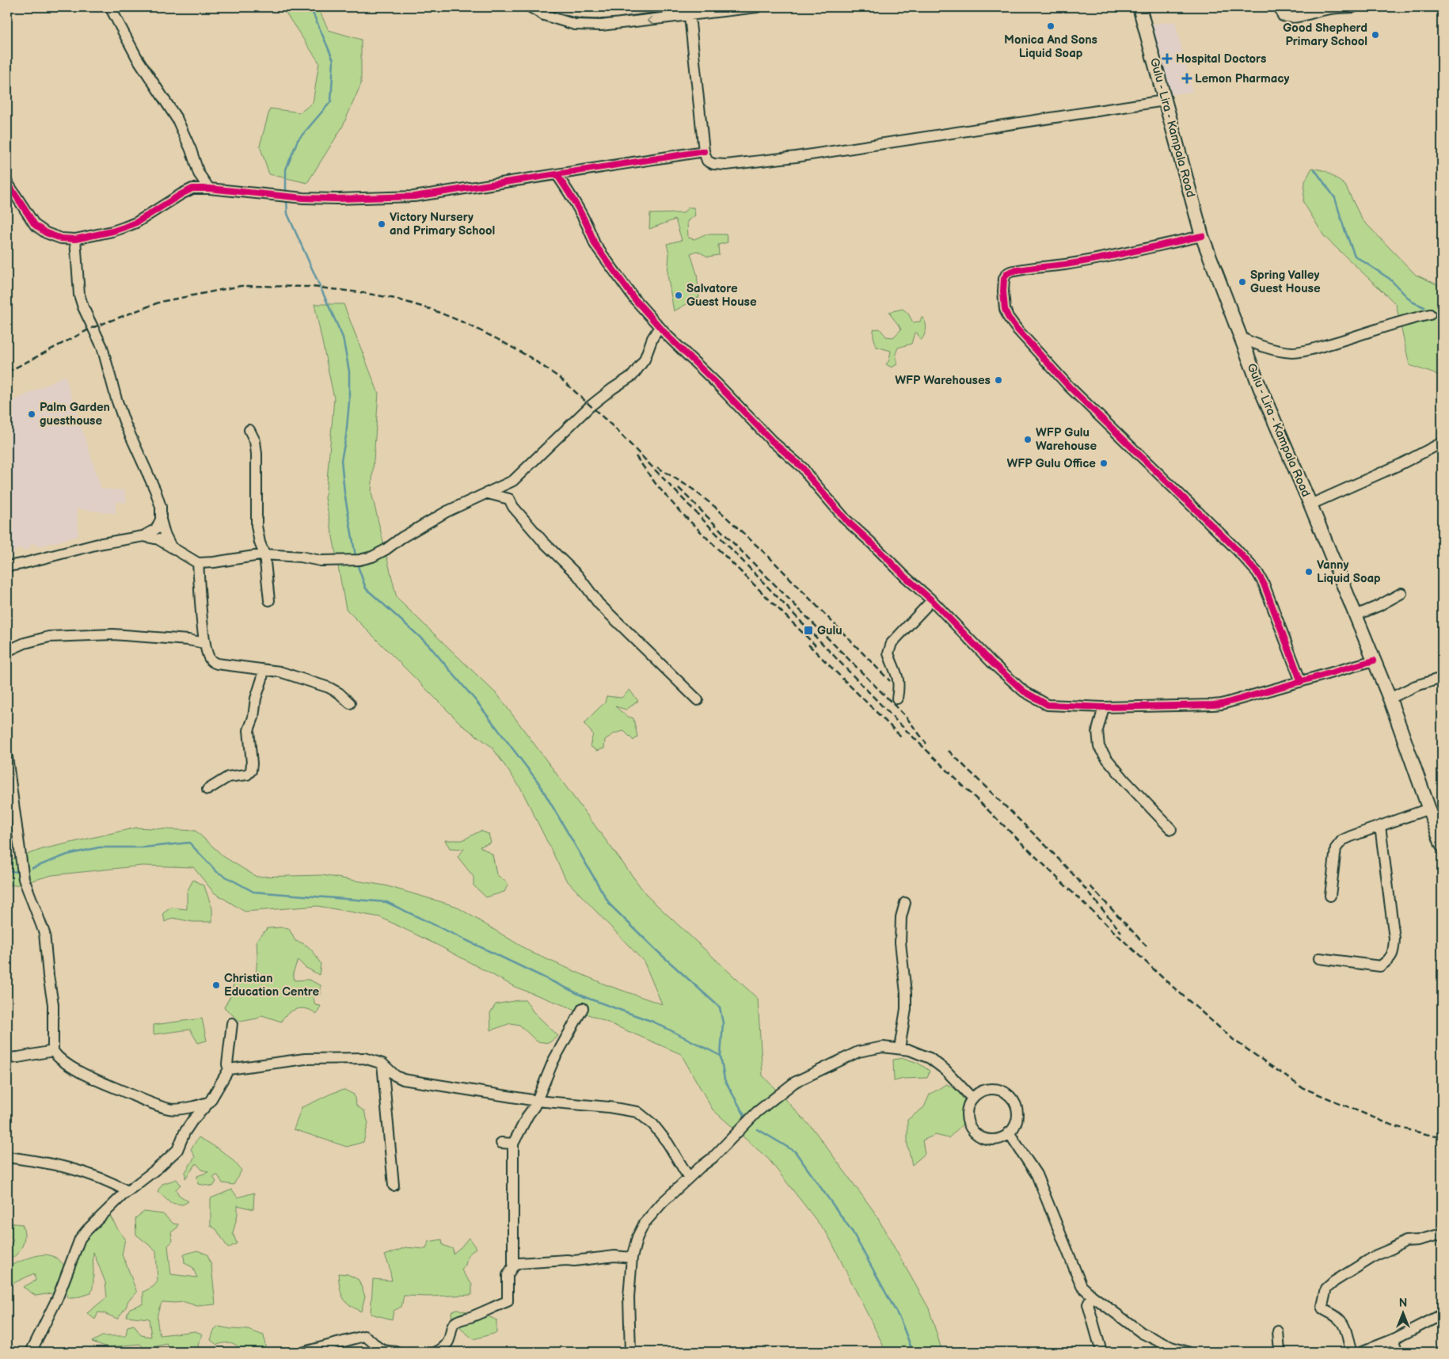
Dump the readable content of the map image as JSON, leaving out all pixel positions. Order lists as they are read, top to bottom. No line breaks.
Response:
{"streets":{"main road":["Gulu - Lira - Kampala Road"]},"places":{"other":["Monica And Sons Liquid Soap","Good Shepherd Primary School","Victory Nursery and Primary School","Spring Valley Guest House","Salvatore Guest House","WFP Warehouses","Palm Garden guesthouse","WFP Gulu Warehouse","WFP Gulu Office","Vanny Liquid Soap","Christian Education Centre"],"health":["Hospital Doctors","Lemon Pharmacy"],"transit":["Gulu"]},"north":"top"}
